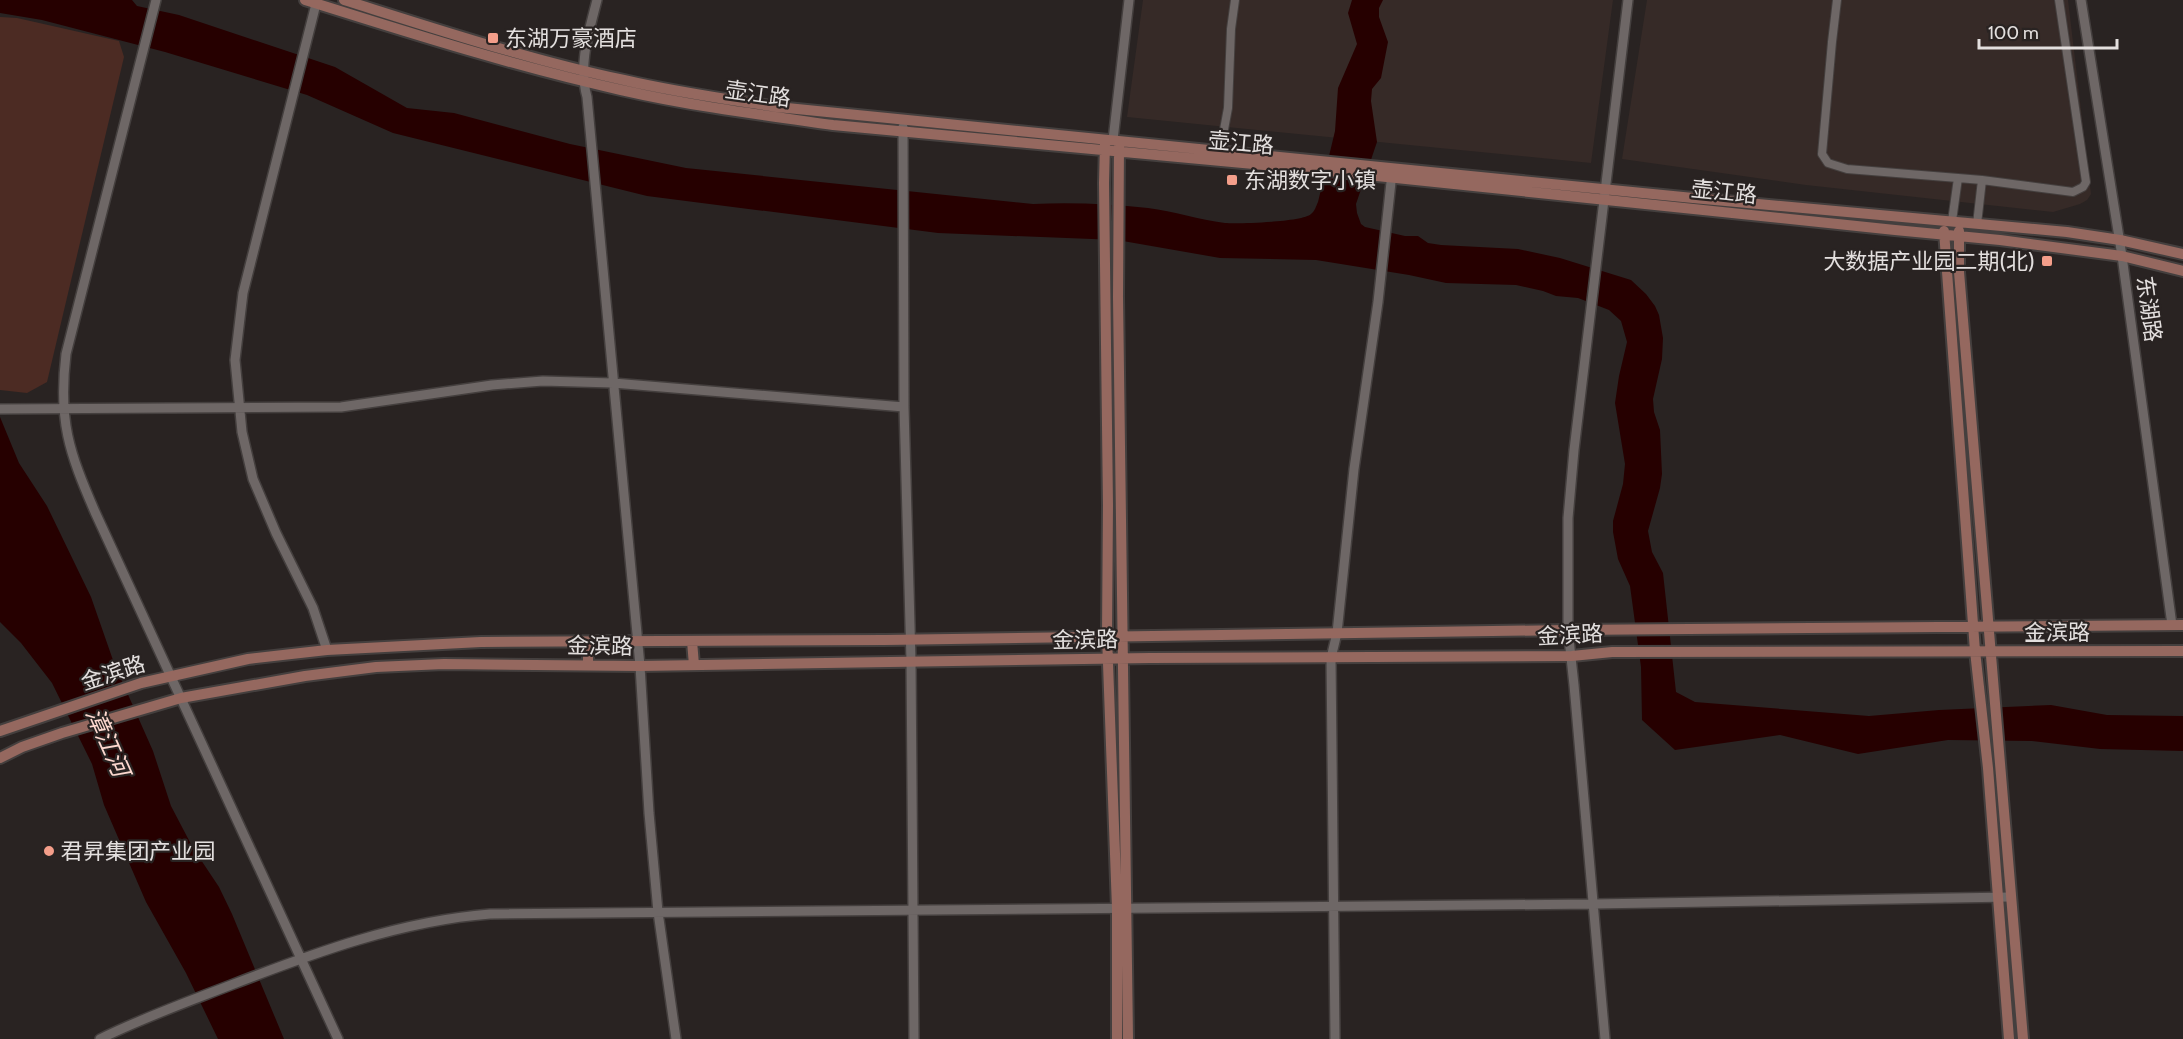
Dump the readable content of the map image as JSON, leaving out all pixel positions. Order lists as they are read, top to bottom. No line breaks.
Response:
{"streets":{"main road":["壶江路","金滨路"],"street":["东湖路"]},"crossings":[["壶江路","东湖路"],["东湖路","金滨路"]],"water":["漳江河"],"places":{"transit":["东湖万豪酒店","东湖数字小镇","大数据产业园二期(北)"],"other":["君昇集团产业园"]},"scale_bar":"100 m"}
